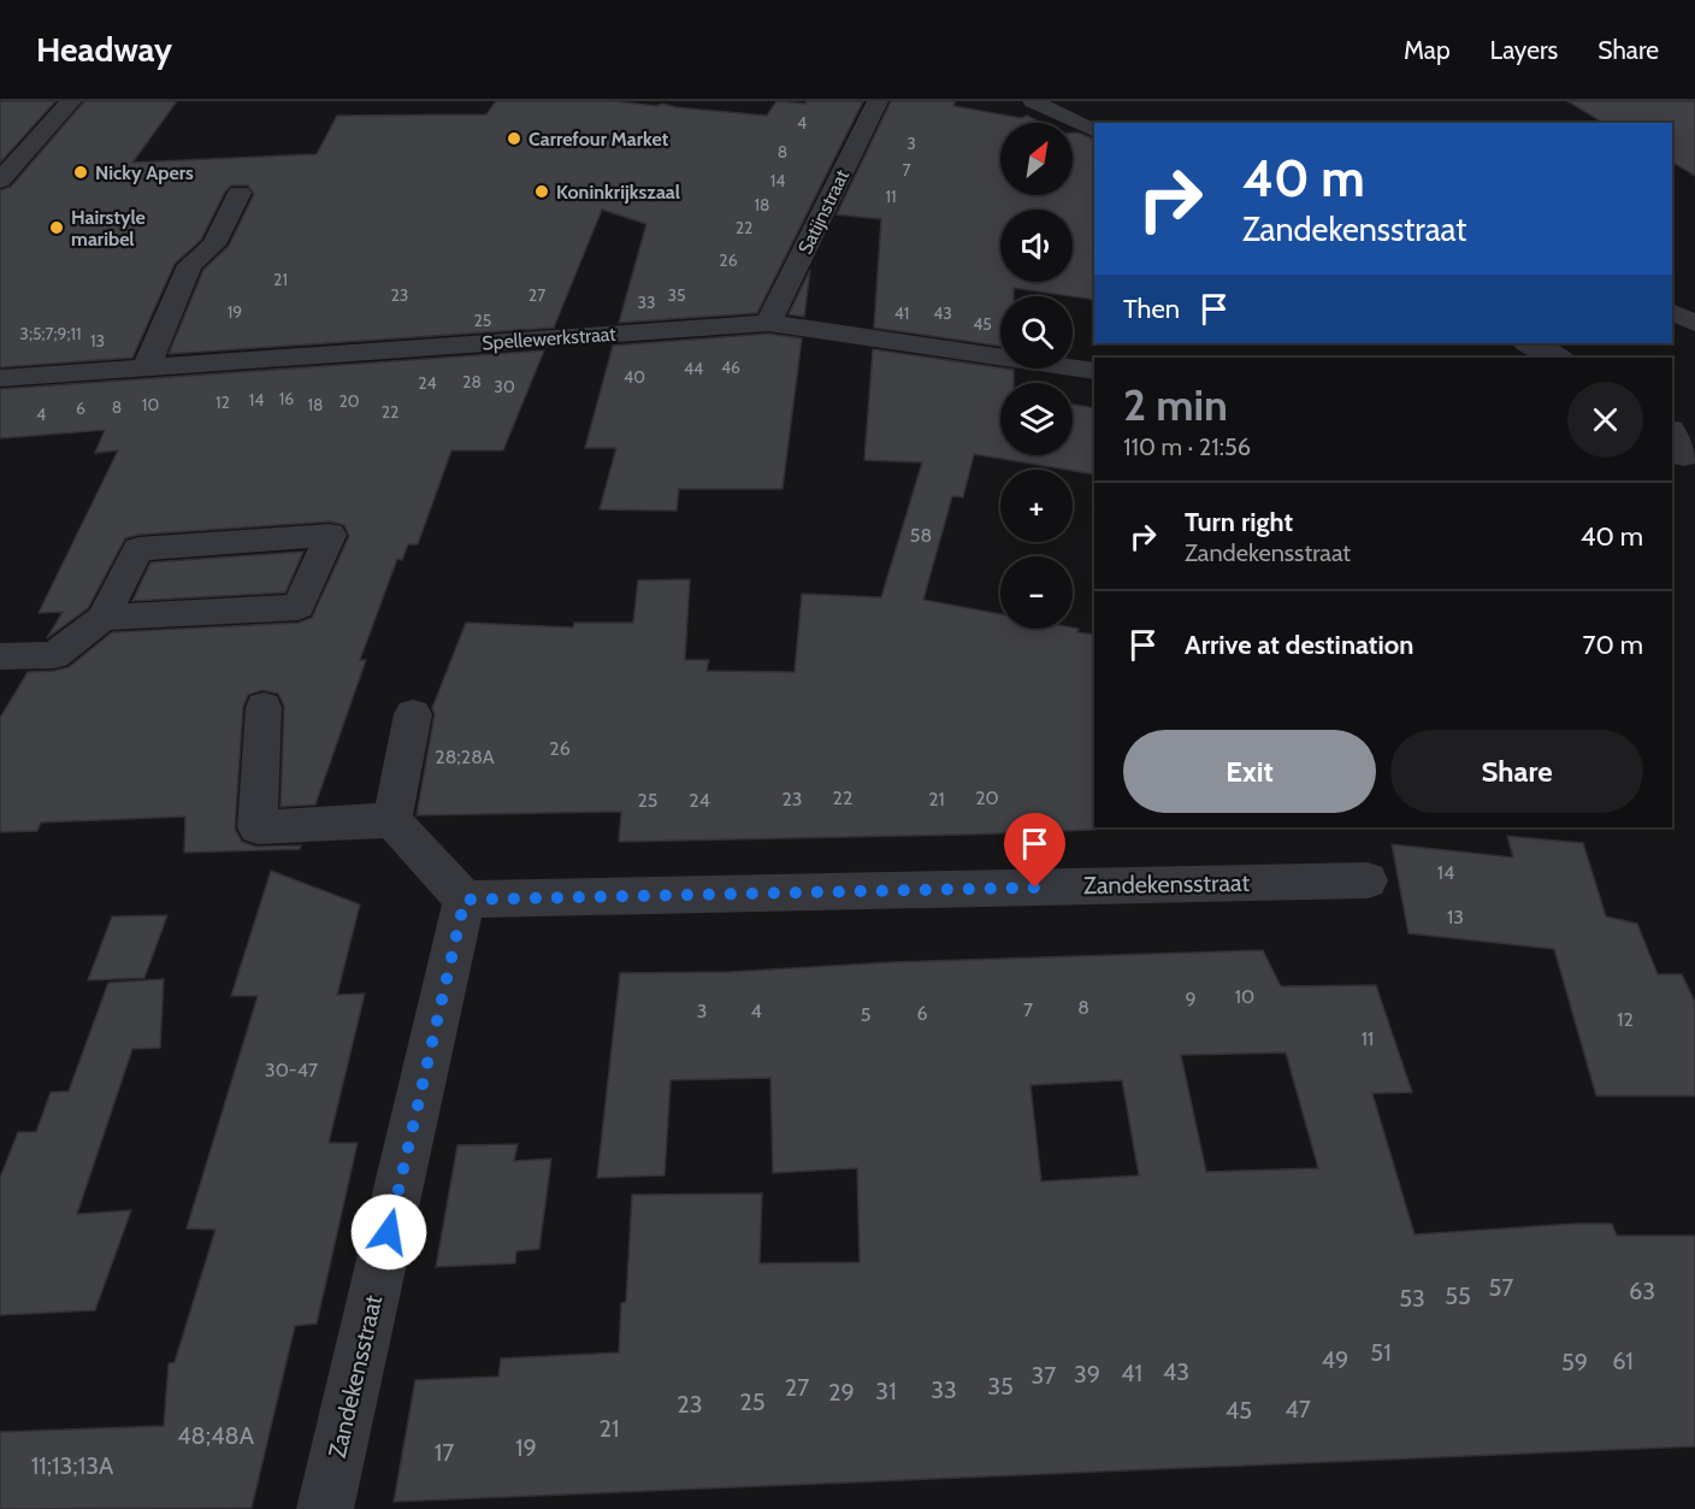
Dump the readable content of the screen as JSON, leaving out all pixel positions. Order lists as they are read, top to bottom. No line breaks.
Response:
{"streets":{"street":["Satijnstraat","Spellewerkstraat","Zandekensstraat"]},"crossings":[["Satijnstraat","Spellewerkstraat"]],"places":["Carrefour Market","Nicky Apers","Koninkrijkszaal","Hairstyle maribel"],"house_numbers":["4","3","8","7","14","11","18","22","26","21","23","27","35","33","19","41","43","25","45","3;5;7;9;11","13","46","44","40","28","24","30","16","14","20","12","10","18","8","6","22","4","58","26","28;28A","22","20","23","21","25","24","14","13","10","9","8","7","3","4","6","5","12","11","30-47","57","63","55","53","51","49","61","59","43","41","39","37","35","27","33","31","29","25","23","47","45","21","48;48A","19","17","11;13;13A"],"north":"top right","page":{"header":"Headway","nav":["Map","Layers","Share"],"map_buttons":["+","−"],"turn":["40 m","Zandekensstraat"],"then":"Then","heading":["2 min","110 m · 21:56"],"list":[{"name":"Turn right","note":"Zandekensstraat","value":"40 m"},{"name":"Arrive at destination","value":"70 m"}],"buttons":["Exit","Share"]}}
